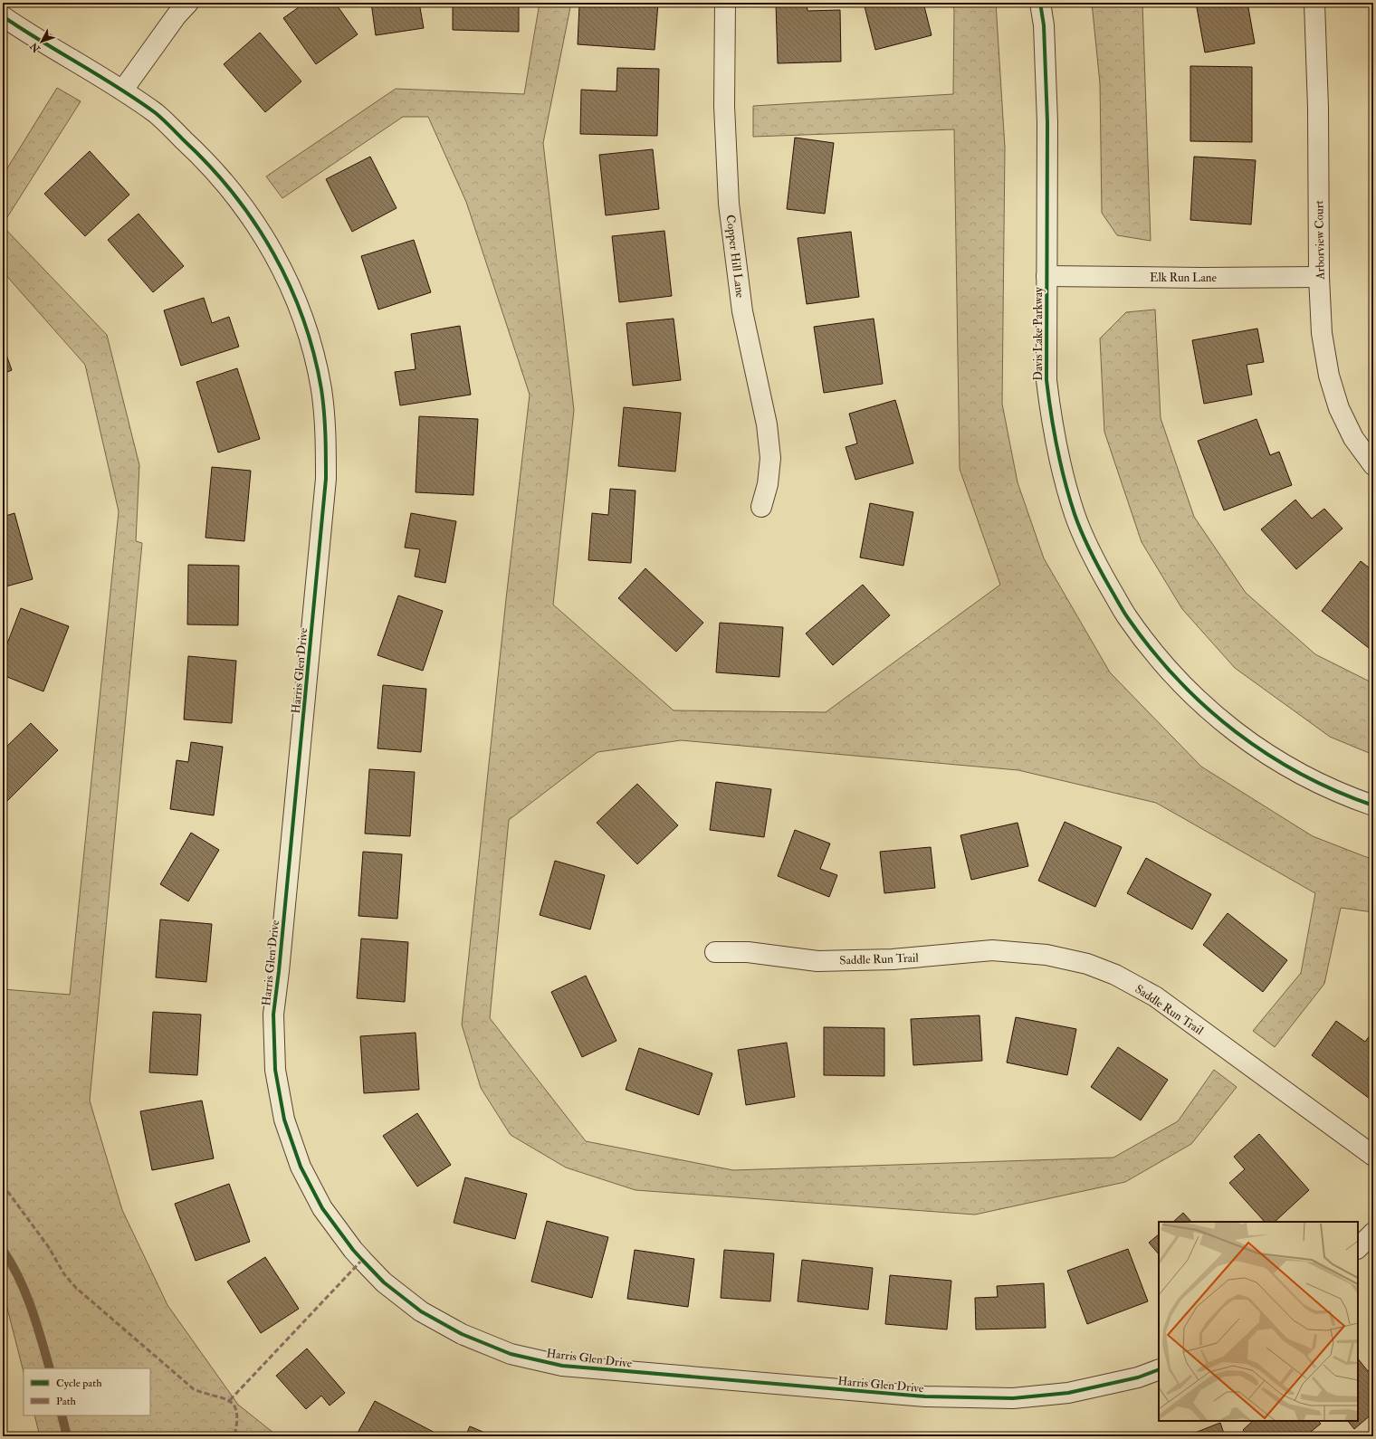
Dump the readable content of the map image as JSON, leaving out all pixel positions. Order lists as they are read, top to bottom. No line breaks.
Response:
{"streets":{"street":["Arborview Court","Copper Hill Lane","Elk Run Lane","Davis Lake Parkway","Harris Glen Drive","Saddle Run Trail"]},"crossings":[["Arborview Court","Elk Run Lane"],["Elk Run Lane","Davis Lake Parkway"]],"legend":["Cycle path","Path"],"north":"bottom left"}
